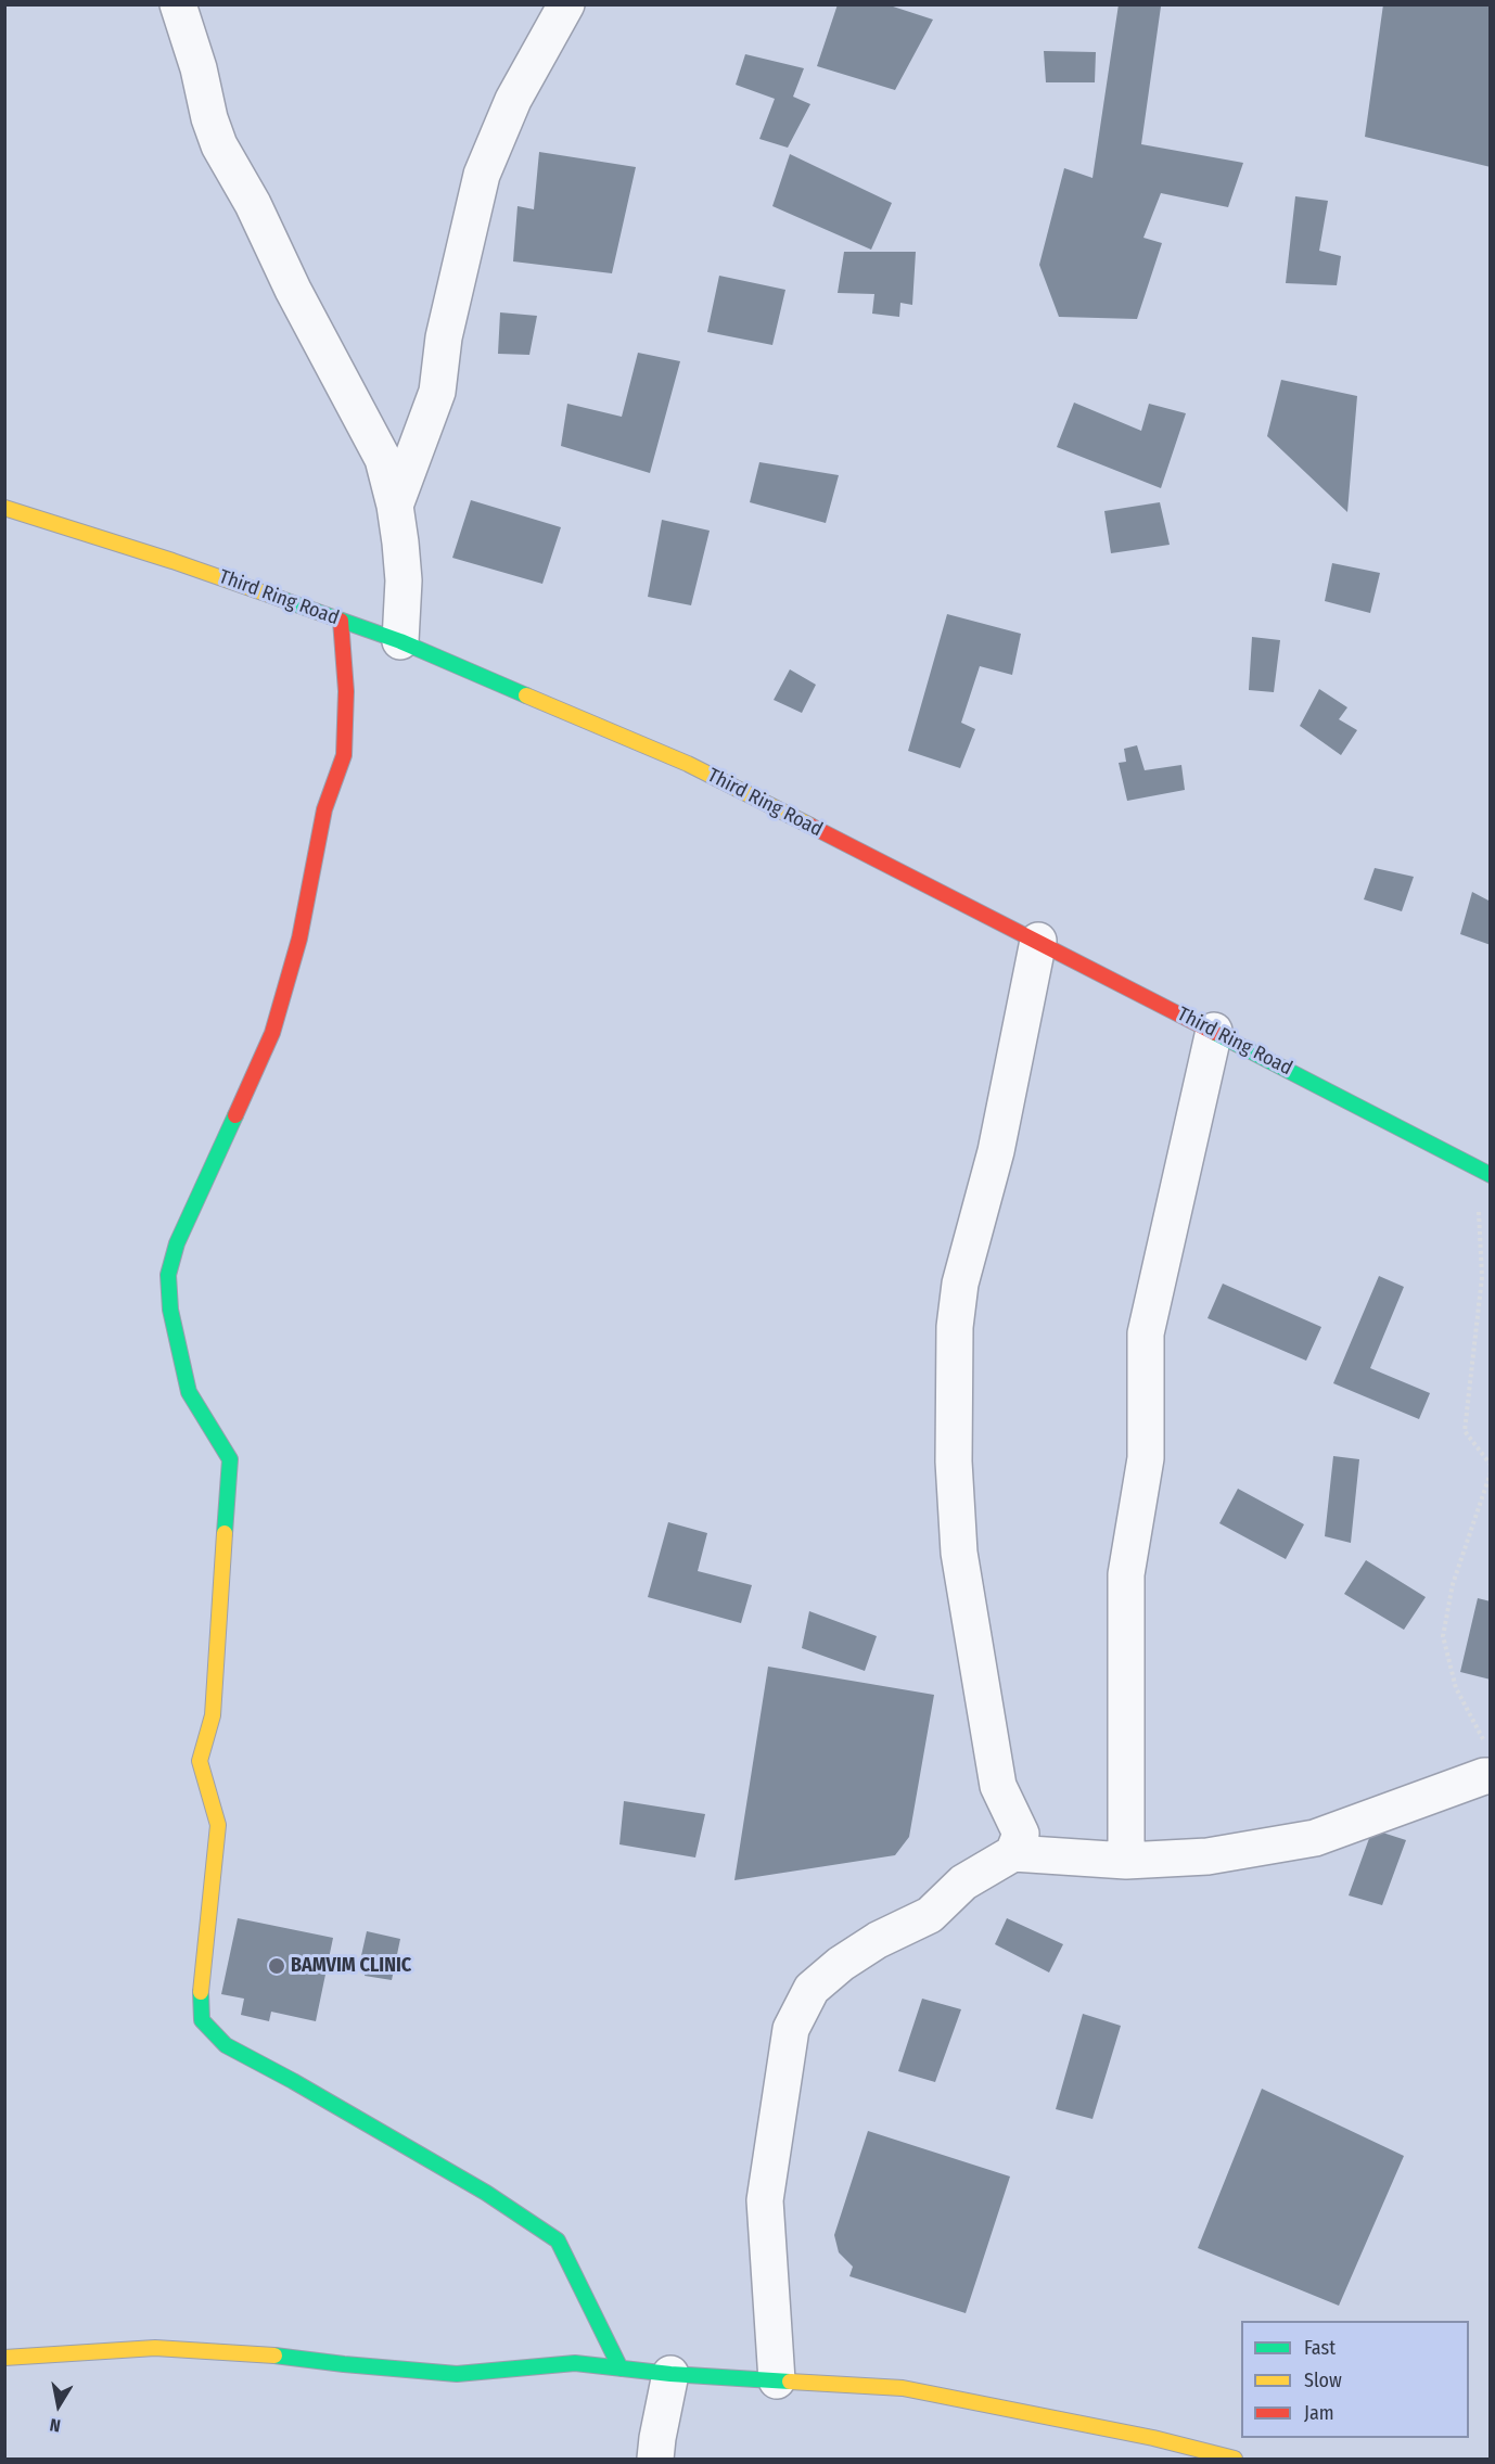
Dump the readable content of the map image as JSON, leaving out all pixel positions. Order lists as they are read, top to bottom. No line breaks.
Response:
{"streets":{"street":["Third Ring Road"]},"places":["BAMVIM CLINIC"],"legend":["Fast","Slow","Jam"],"north":"bottom"}
